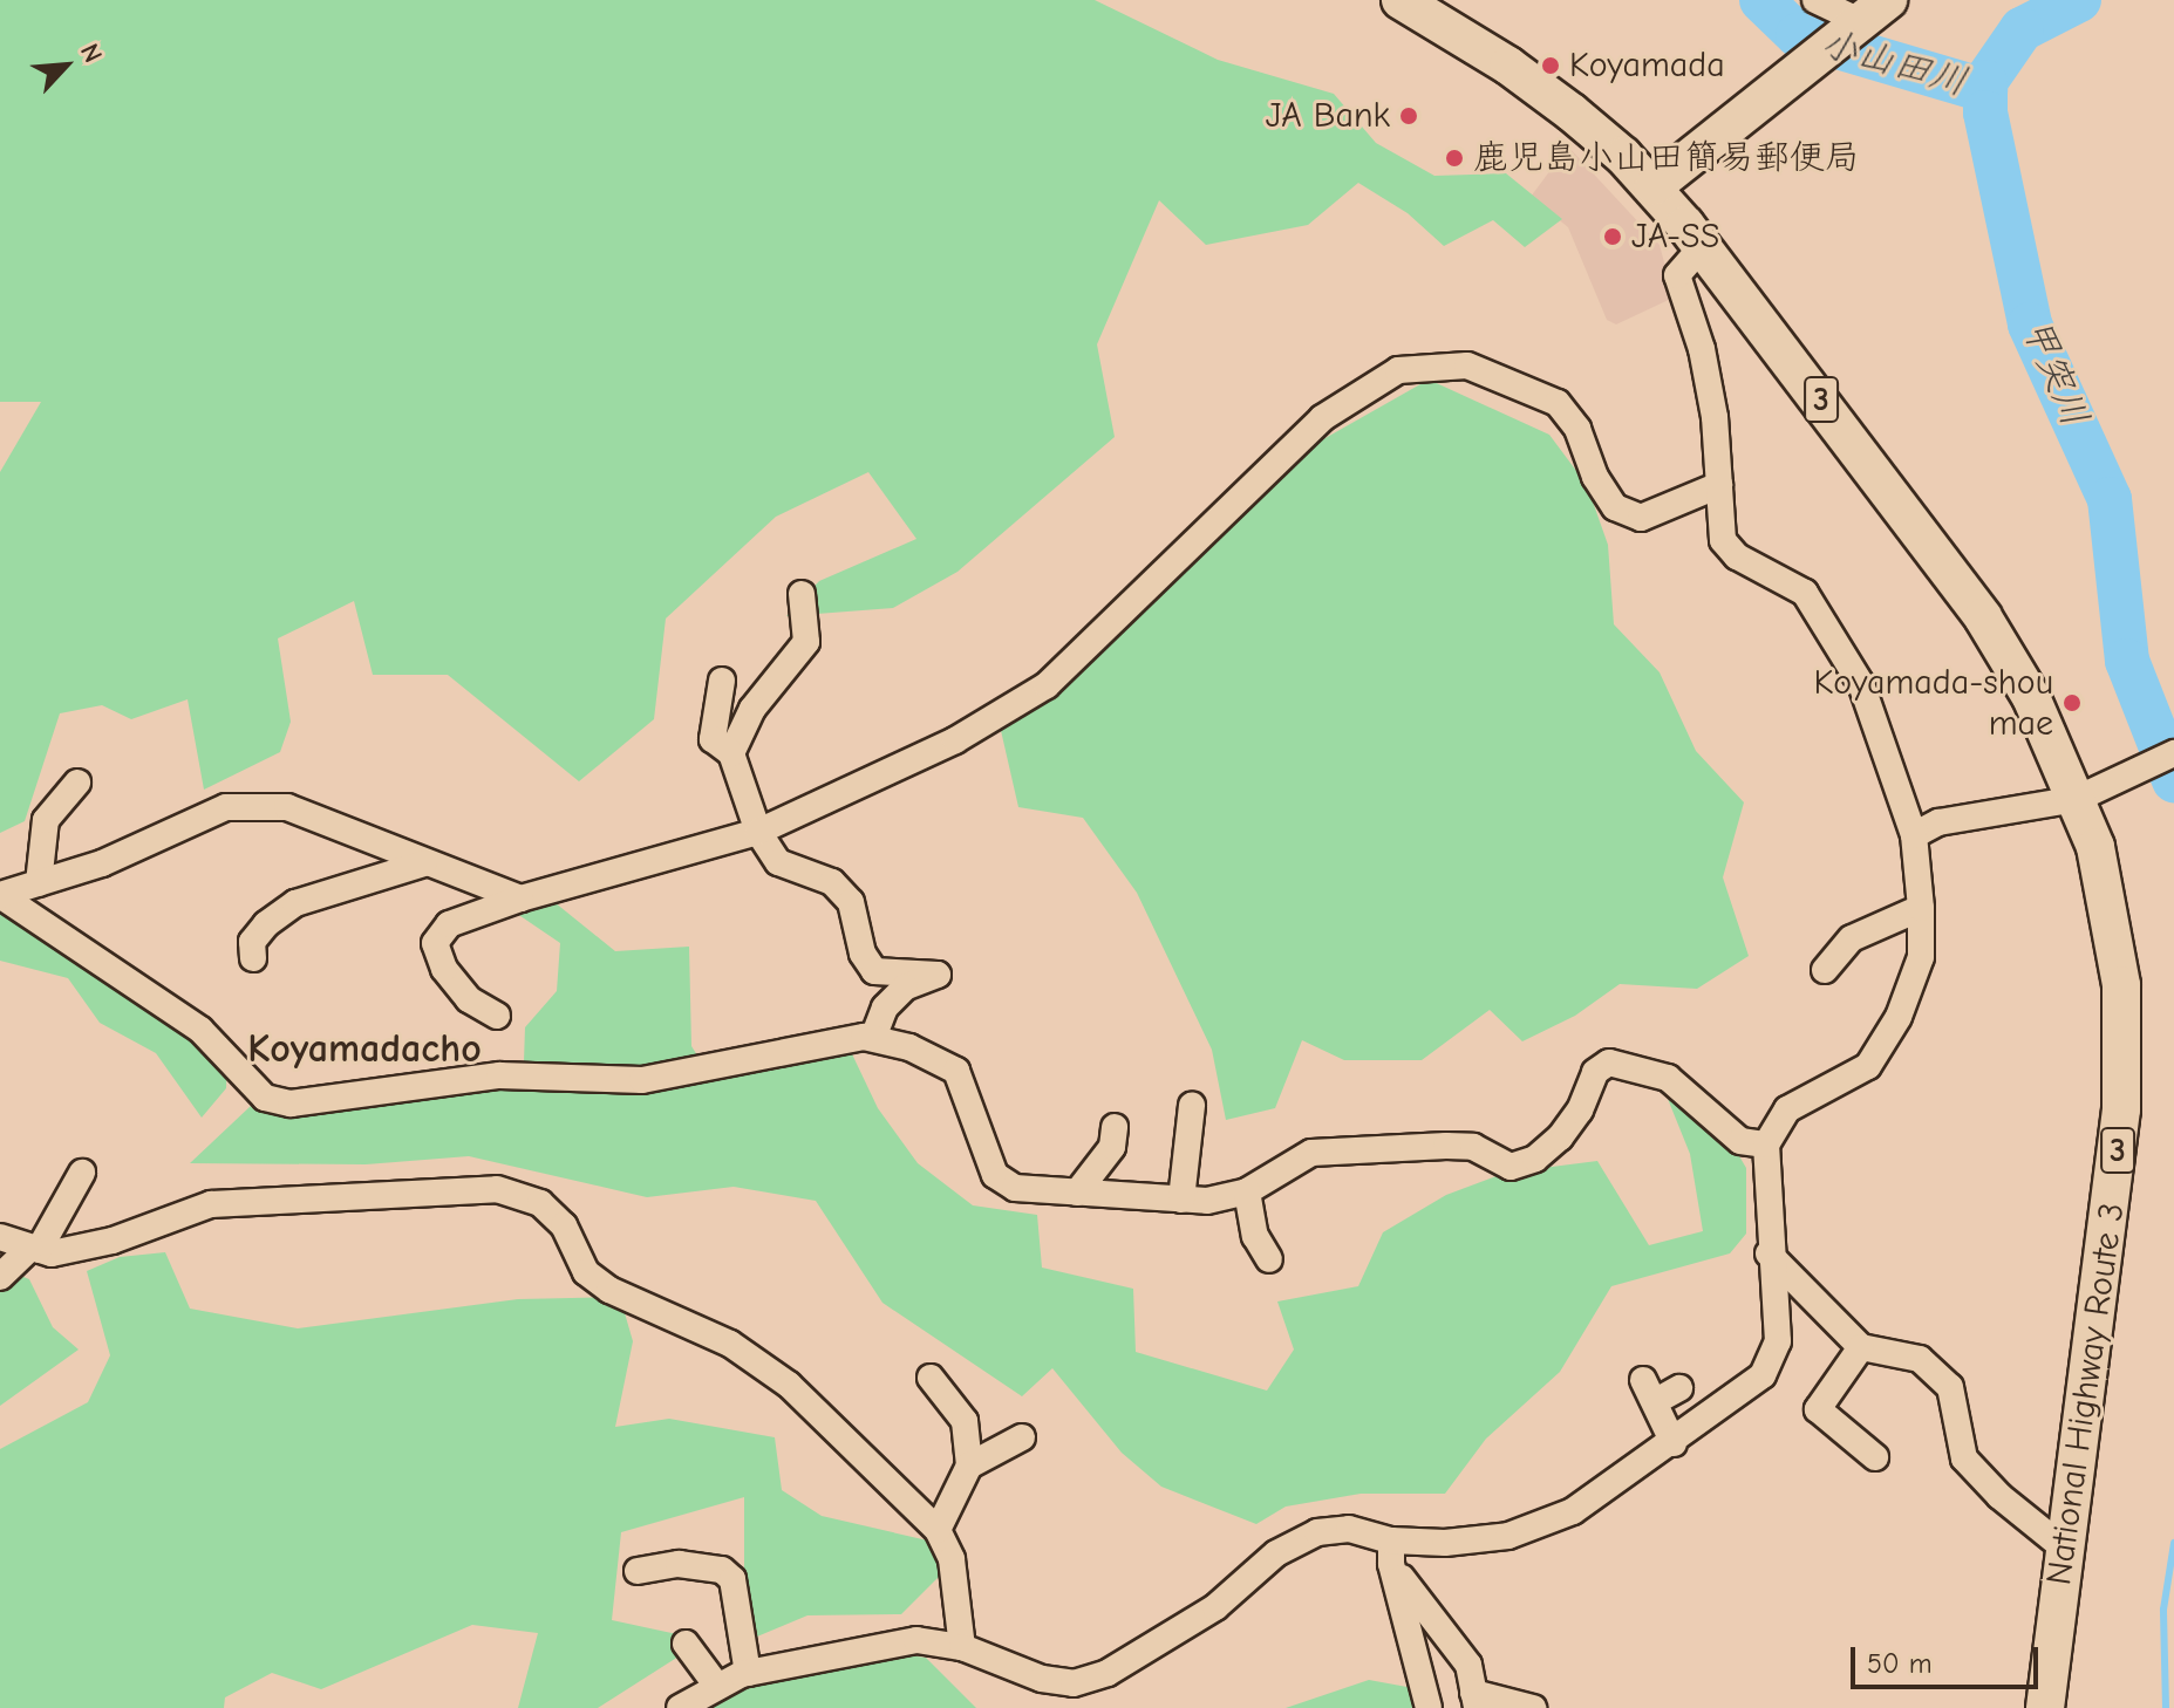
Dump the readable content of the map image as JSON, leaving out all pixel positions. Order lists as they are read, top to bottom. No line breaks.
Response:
{"streets":{"highway":["3","National Highway Route 3"]},"districts":["Koyamadacho"],"water":["小山田川","甲突川"],"places":["Koyamada","JA Bank","鹿児島小山田簡易郵便局","JA-SS","Koyamada-shou mae"],"scale_bar":"50 m","north":"top right"}
